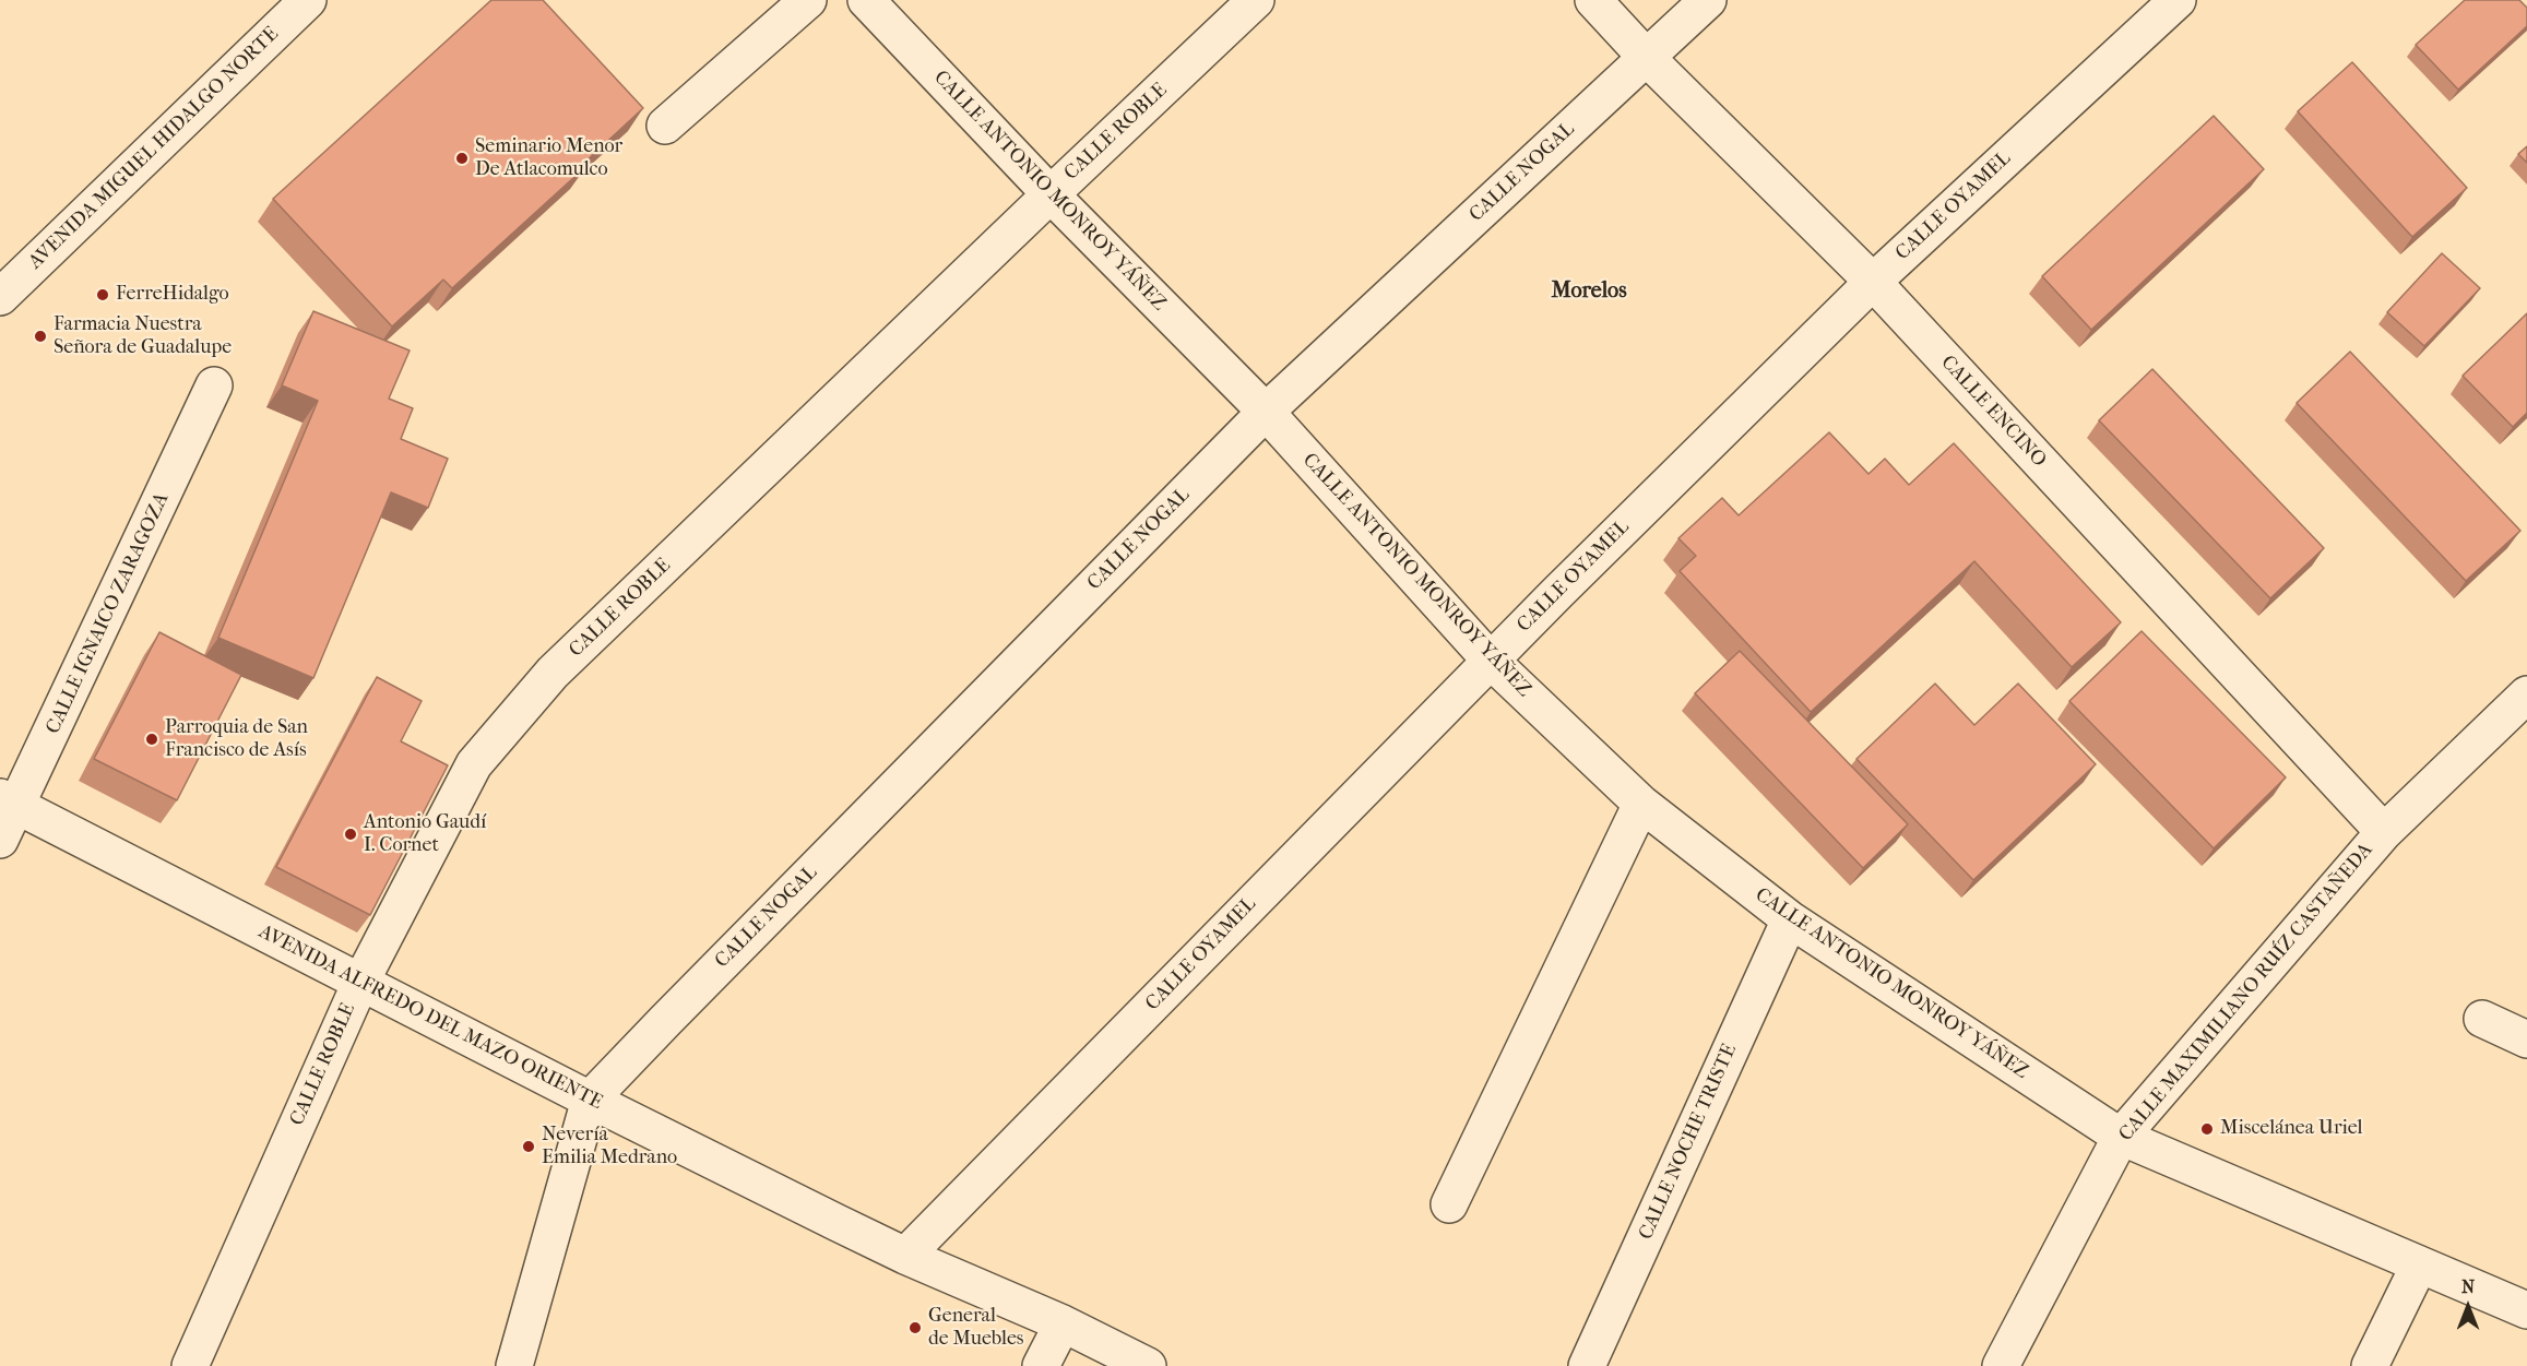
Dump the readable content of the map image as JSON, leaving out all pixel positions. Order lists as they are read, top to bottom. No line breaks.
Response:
{"streets":{"street":["CALLE ROBLE","AVENIDA MIGUEL HIDALGO NORTE","CALLE NOGAL","CALLE ANTONIO MONROY YÁÑEZ","CALLE OYAMEL","CALLE ENCINO","CALLE IGNAICO ZARAGOZA","CALLE MAXIMILIANO RUÍZ CASTAÑEDA","AVENIDA ALFREDO DEL MAZO ORIENTE","CALLE NOCHE TRISTE"]},"crossings":[["CALLE ROBLE","CALLE ANTONIO MONROY YÁÑEZ"],["CALLE ROBLE","AVENIDA ALFREDO DEL MAZO ORIENTE"],["CALLE NOGAL","CALLE ANTONIO MONROY YÁÑEZ"],["CALLE NOGAL","CALLE ENCINO"],["CALLE NOGAL","AVENIDA ALFREDO DEL MAZO ORIENTE"],["CALLE ANTONIO MONROY YÁÑEZ","CALLE OYAMEL"],["CALLE ANTONIO MONROY YÁÑEZ","CALLE MAXIMILIANO RUÍZ CASTAÑEDA"],["CALLE ANTONIO MONROY YÁÑEZ","CALLE NOCHE TRISTE"],["CALLE OYAMEL","CALLE ENCINO"],["CALLE OYAMEL","AVENIDA ALFREDO DEL MAZO ORIENTE"],["CALLE ENCINO","CALLE MAXIMILIANO RUÍZ CASTAÑEDA"],["CALLE IGNAICO ZARAGOZA","AVENIDA ALFREDO DEL MAZO ORIENTE"]],"districts":["Morelos"],"places":["Seminario Menor De Atlacomulco","FerreHidalgo","Farmacia Nuestra Señora de Guadalupe","Parroquia de San Francisco de Asís","Antonio Gaudí I. Cornet","Miscelánea Uriel","Nevería Emilia Medrano","General de Muebles"],"north":"top"}
